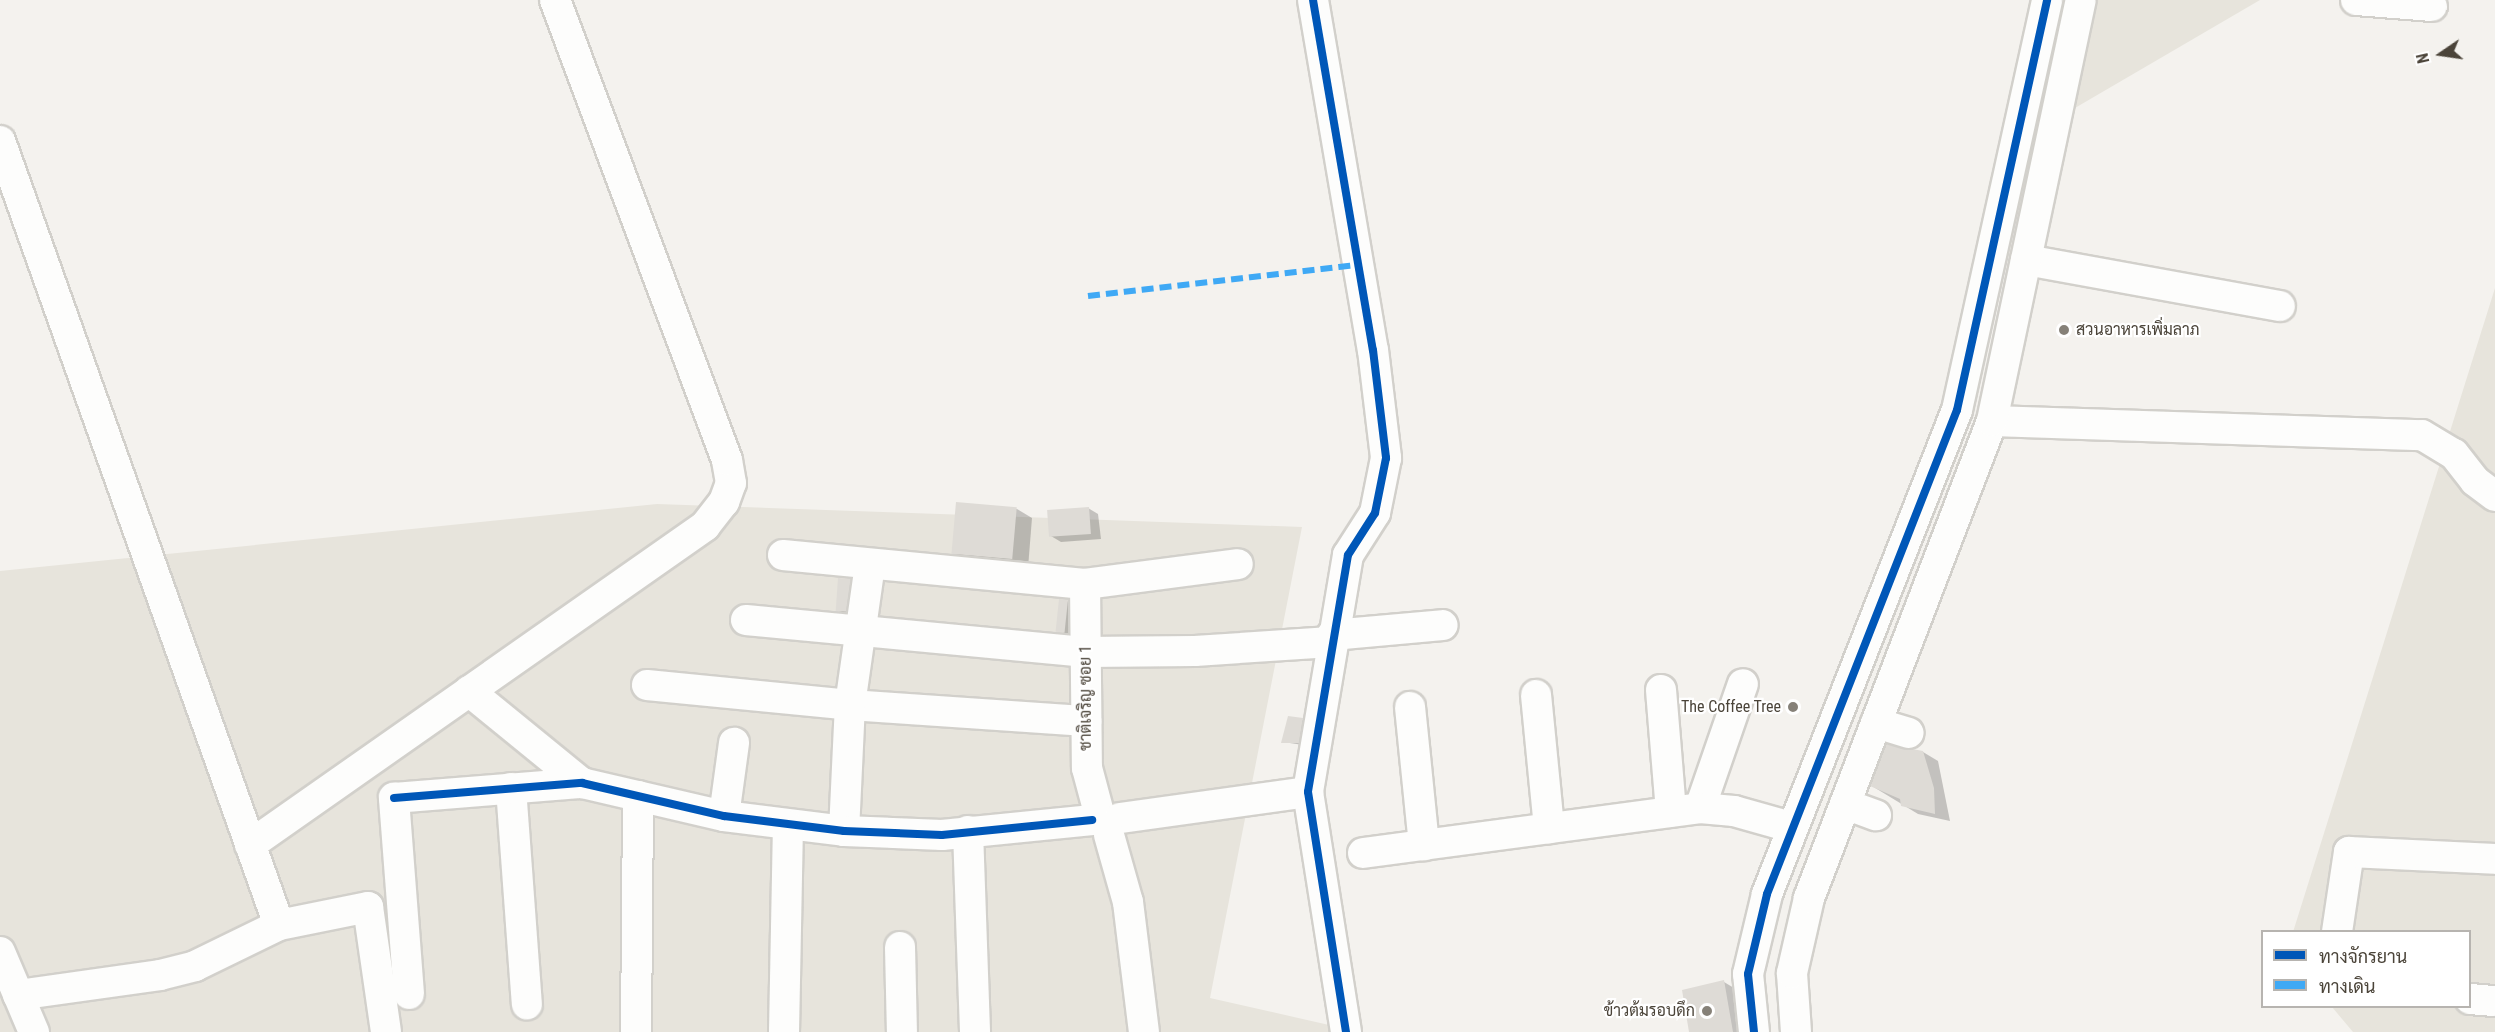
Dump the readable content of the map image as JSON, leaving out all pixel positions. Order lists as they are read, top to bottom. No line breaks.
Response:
{"streets":{"street":["ชาติเจริญ ซอย 1"]},"places":["สวนอาหารเพิ่มลาภ","The Coffee Tree","ข้าวต้มรอบดึก"],"legend":["ทางจักรยาน","ทางเดิน"],"north":"left"}
